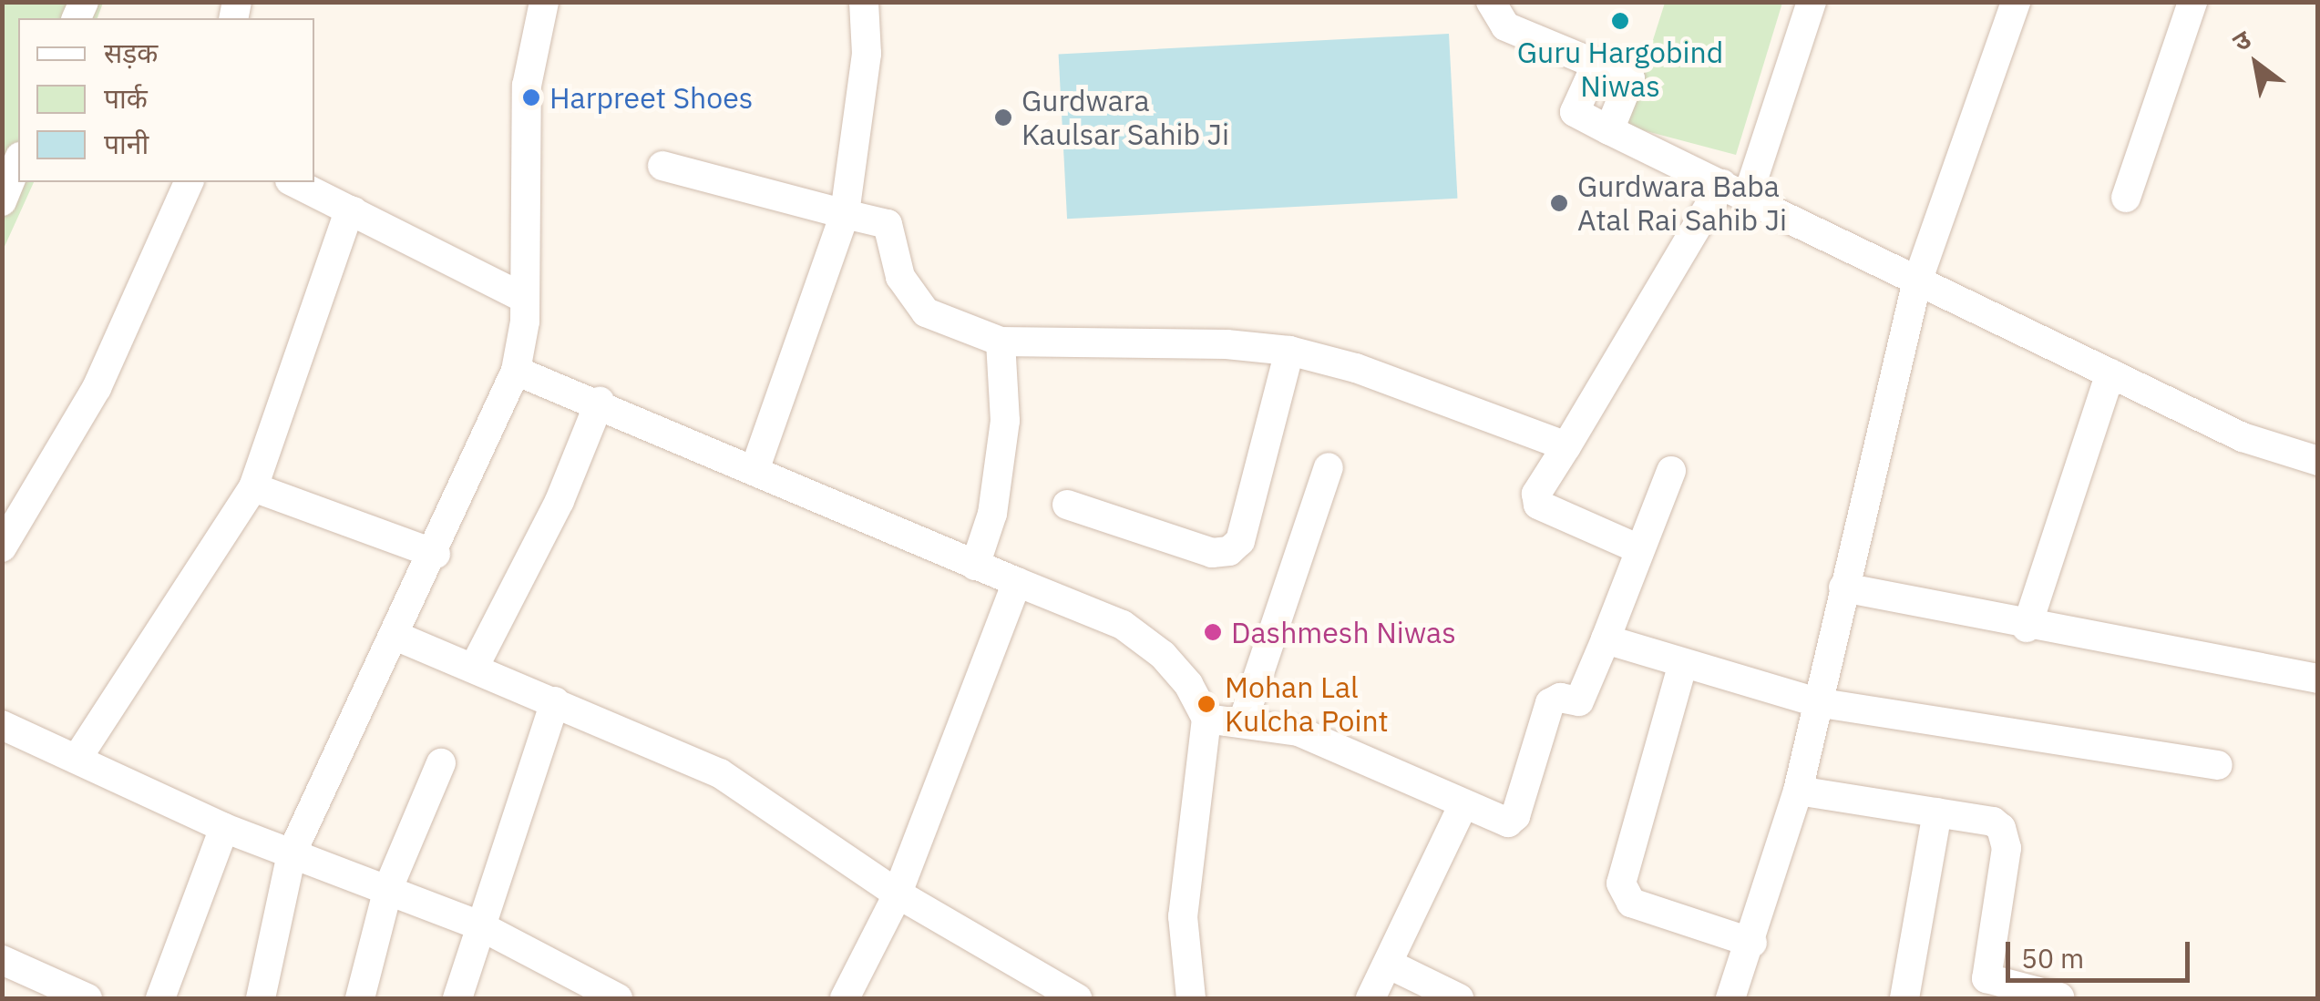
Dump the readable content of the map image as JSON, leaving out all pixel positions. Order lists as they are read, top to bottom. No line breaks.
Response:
{"places":["Guru Hargobind Niwas","Harpreet Shoes","Gurdwara Kaulsar Sahib Ji","Gurdwara Baba Atal Rai Sahib Ji","Dashmesh Niwas","Mohan Lal Kulcha Point"],"legend":["सड़क","पार्क","पानी"],"scale_bar":"50 m","north":"top left"}
